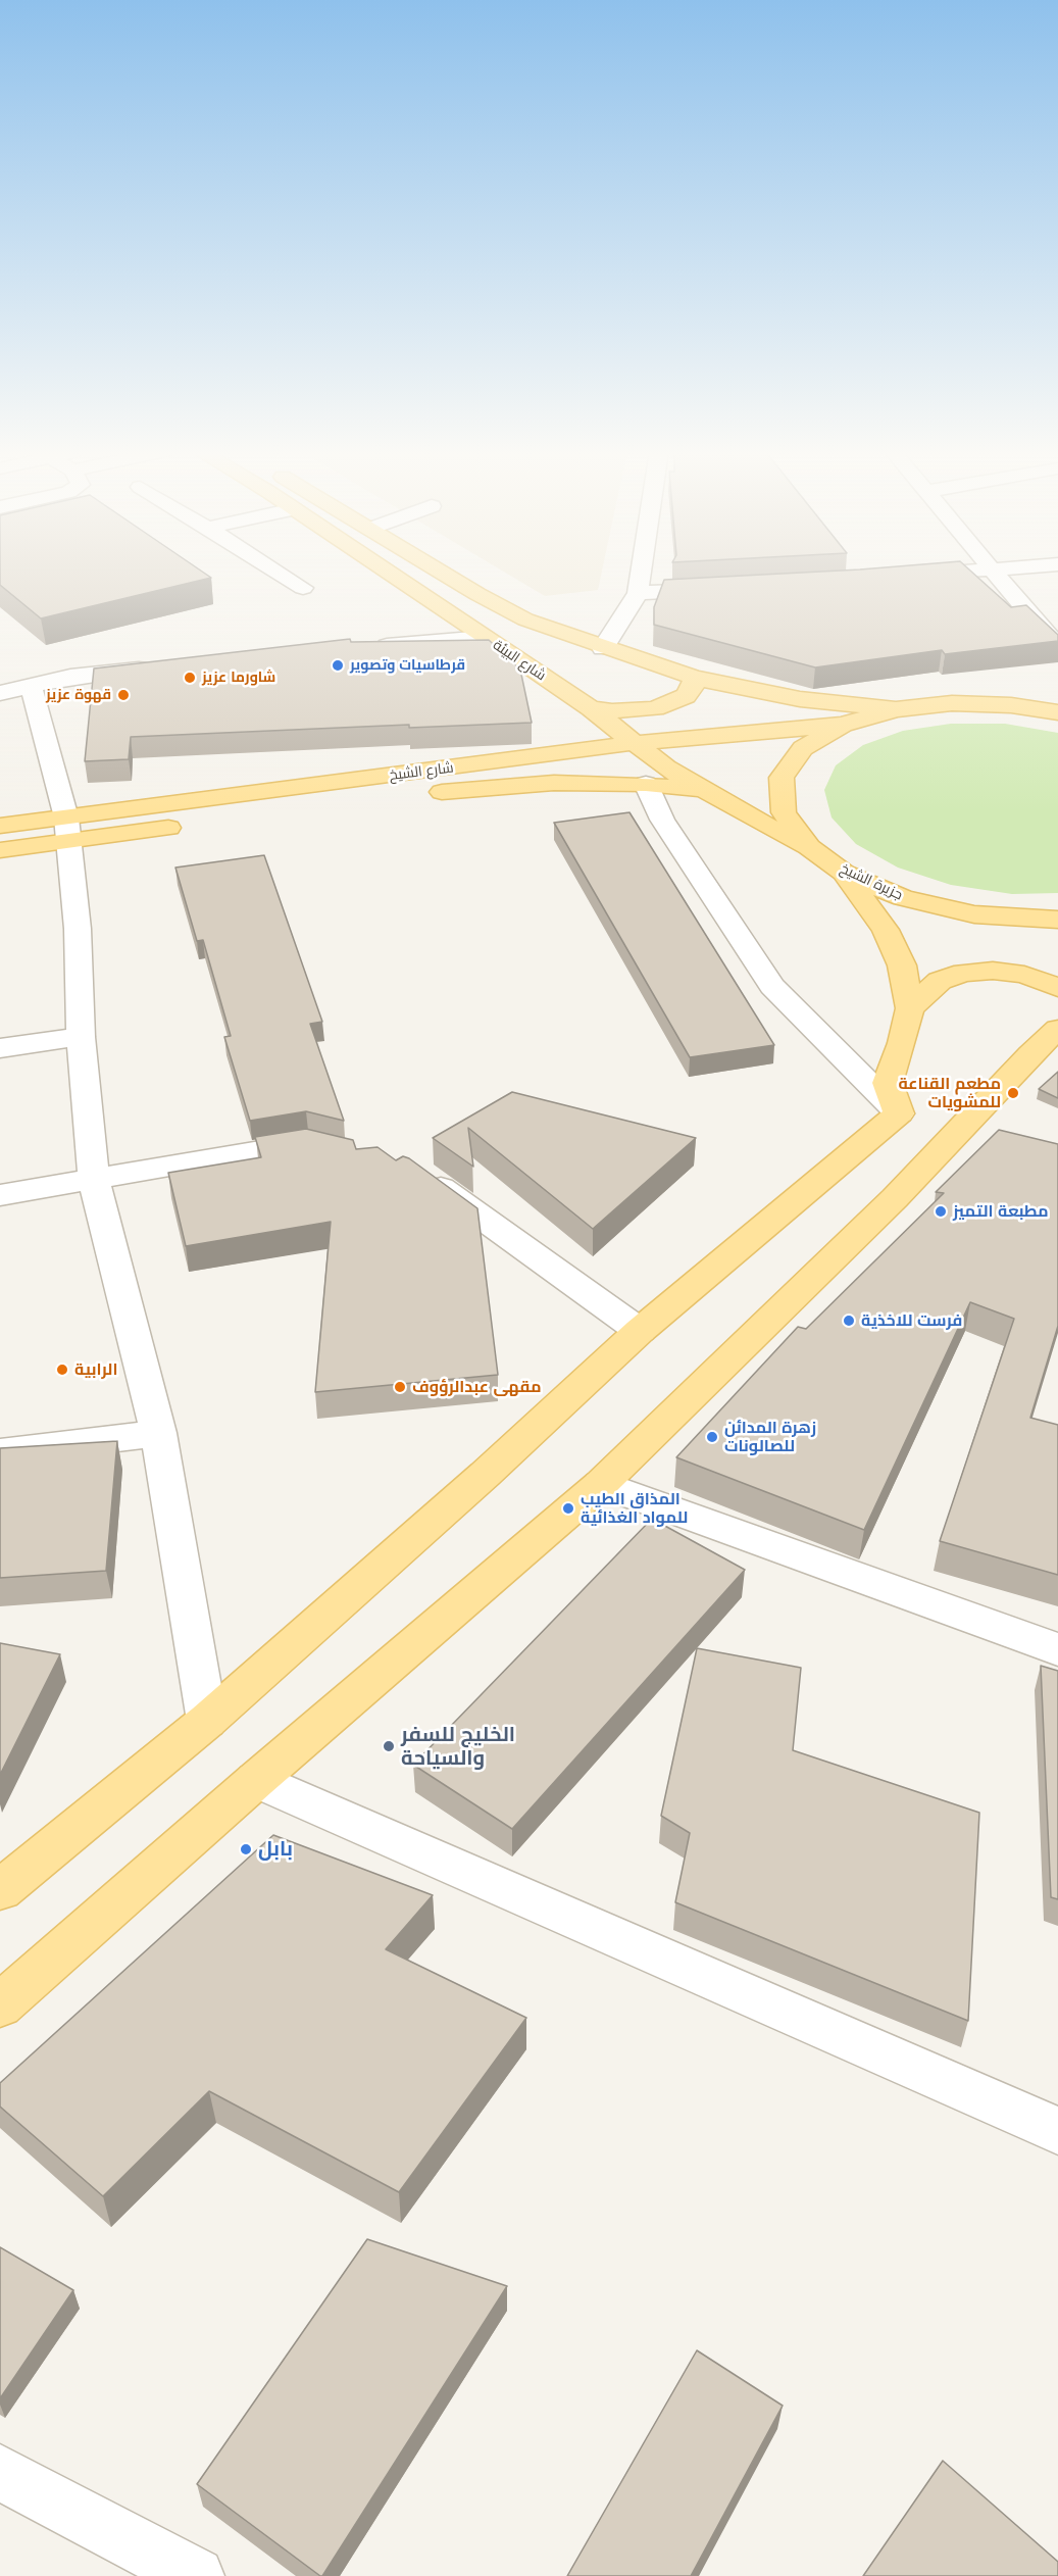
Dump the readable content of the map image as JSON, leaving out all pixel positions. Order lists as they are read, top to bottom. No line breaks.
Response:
{"streets":{"main road":["شارع البيئة","شارع الشيخ","جزيرة الشيخ"]},"crossings":[["شارع البيئة","شارع الشيخ"],["شارع البيئة","جزيرة الشيخ"],["شارع الشيخ","جزيرة الشيخ"]],"places":["قرطاسيات وتصوير","شاورما عزيز","قهوة عزيز","مطعم القناعة للمشويات","مطبعة التميز","فرست للاخذية","الرابية","مقهى عبدالرؤوف","زهرة المدائن للصالونات","المذاق الطيب للمواد الغذائية","الخليج للسفر والسياحة","بابل"]}
